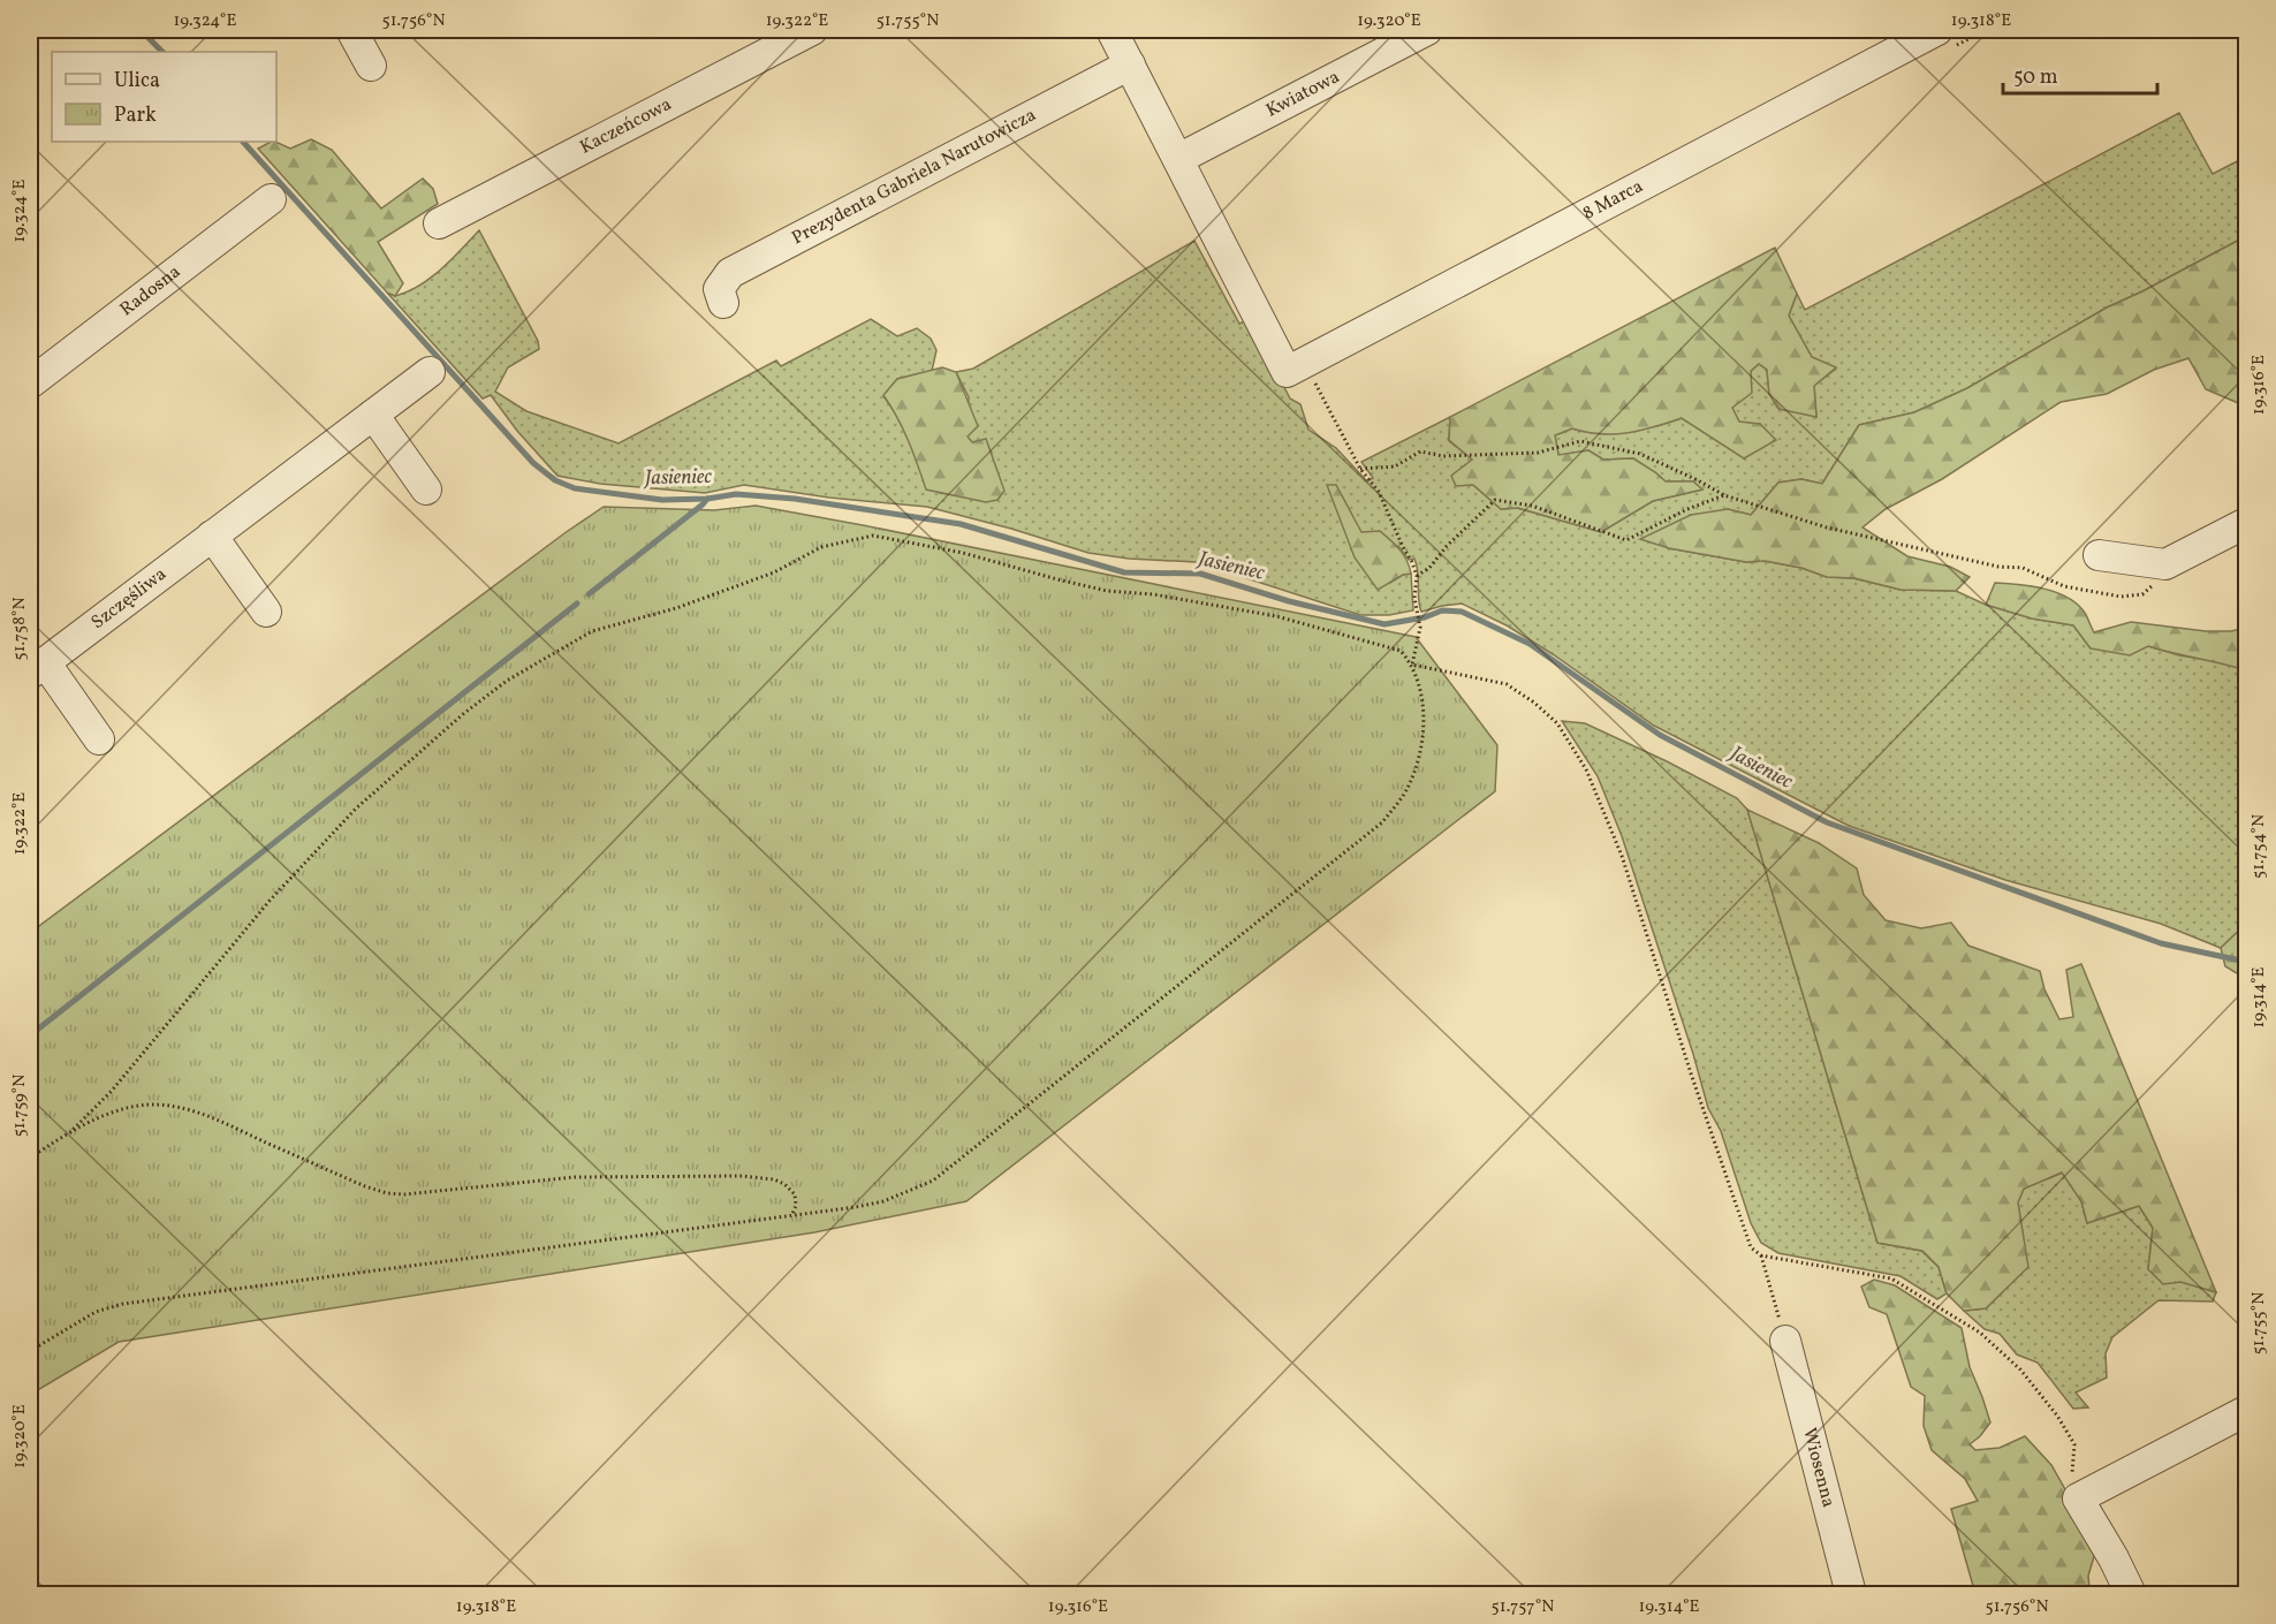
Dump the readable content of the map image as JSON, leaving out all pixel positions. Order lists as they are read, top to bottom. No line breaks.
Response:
{"streets":{"street":["Kwiatowa","Kaczeńcowa","Prezydenta Gabriela Narutowicza","8 Marca","Radosna","Szczęśliwa","Wiosenna"]},"water":["Jasieniec"],"legend":["Ulica","Park"],"scale_bar":"50 m","coordinates":["19.324°E","51.756°N","19.322°E","51.755°N","19.320°E","19.318°E","19.316°E","51.758°N","51.754°N","19.314°E","51.759°N","51.757°N"]}
